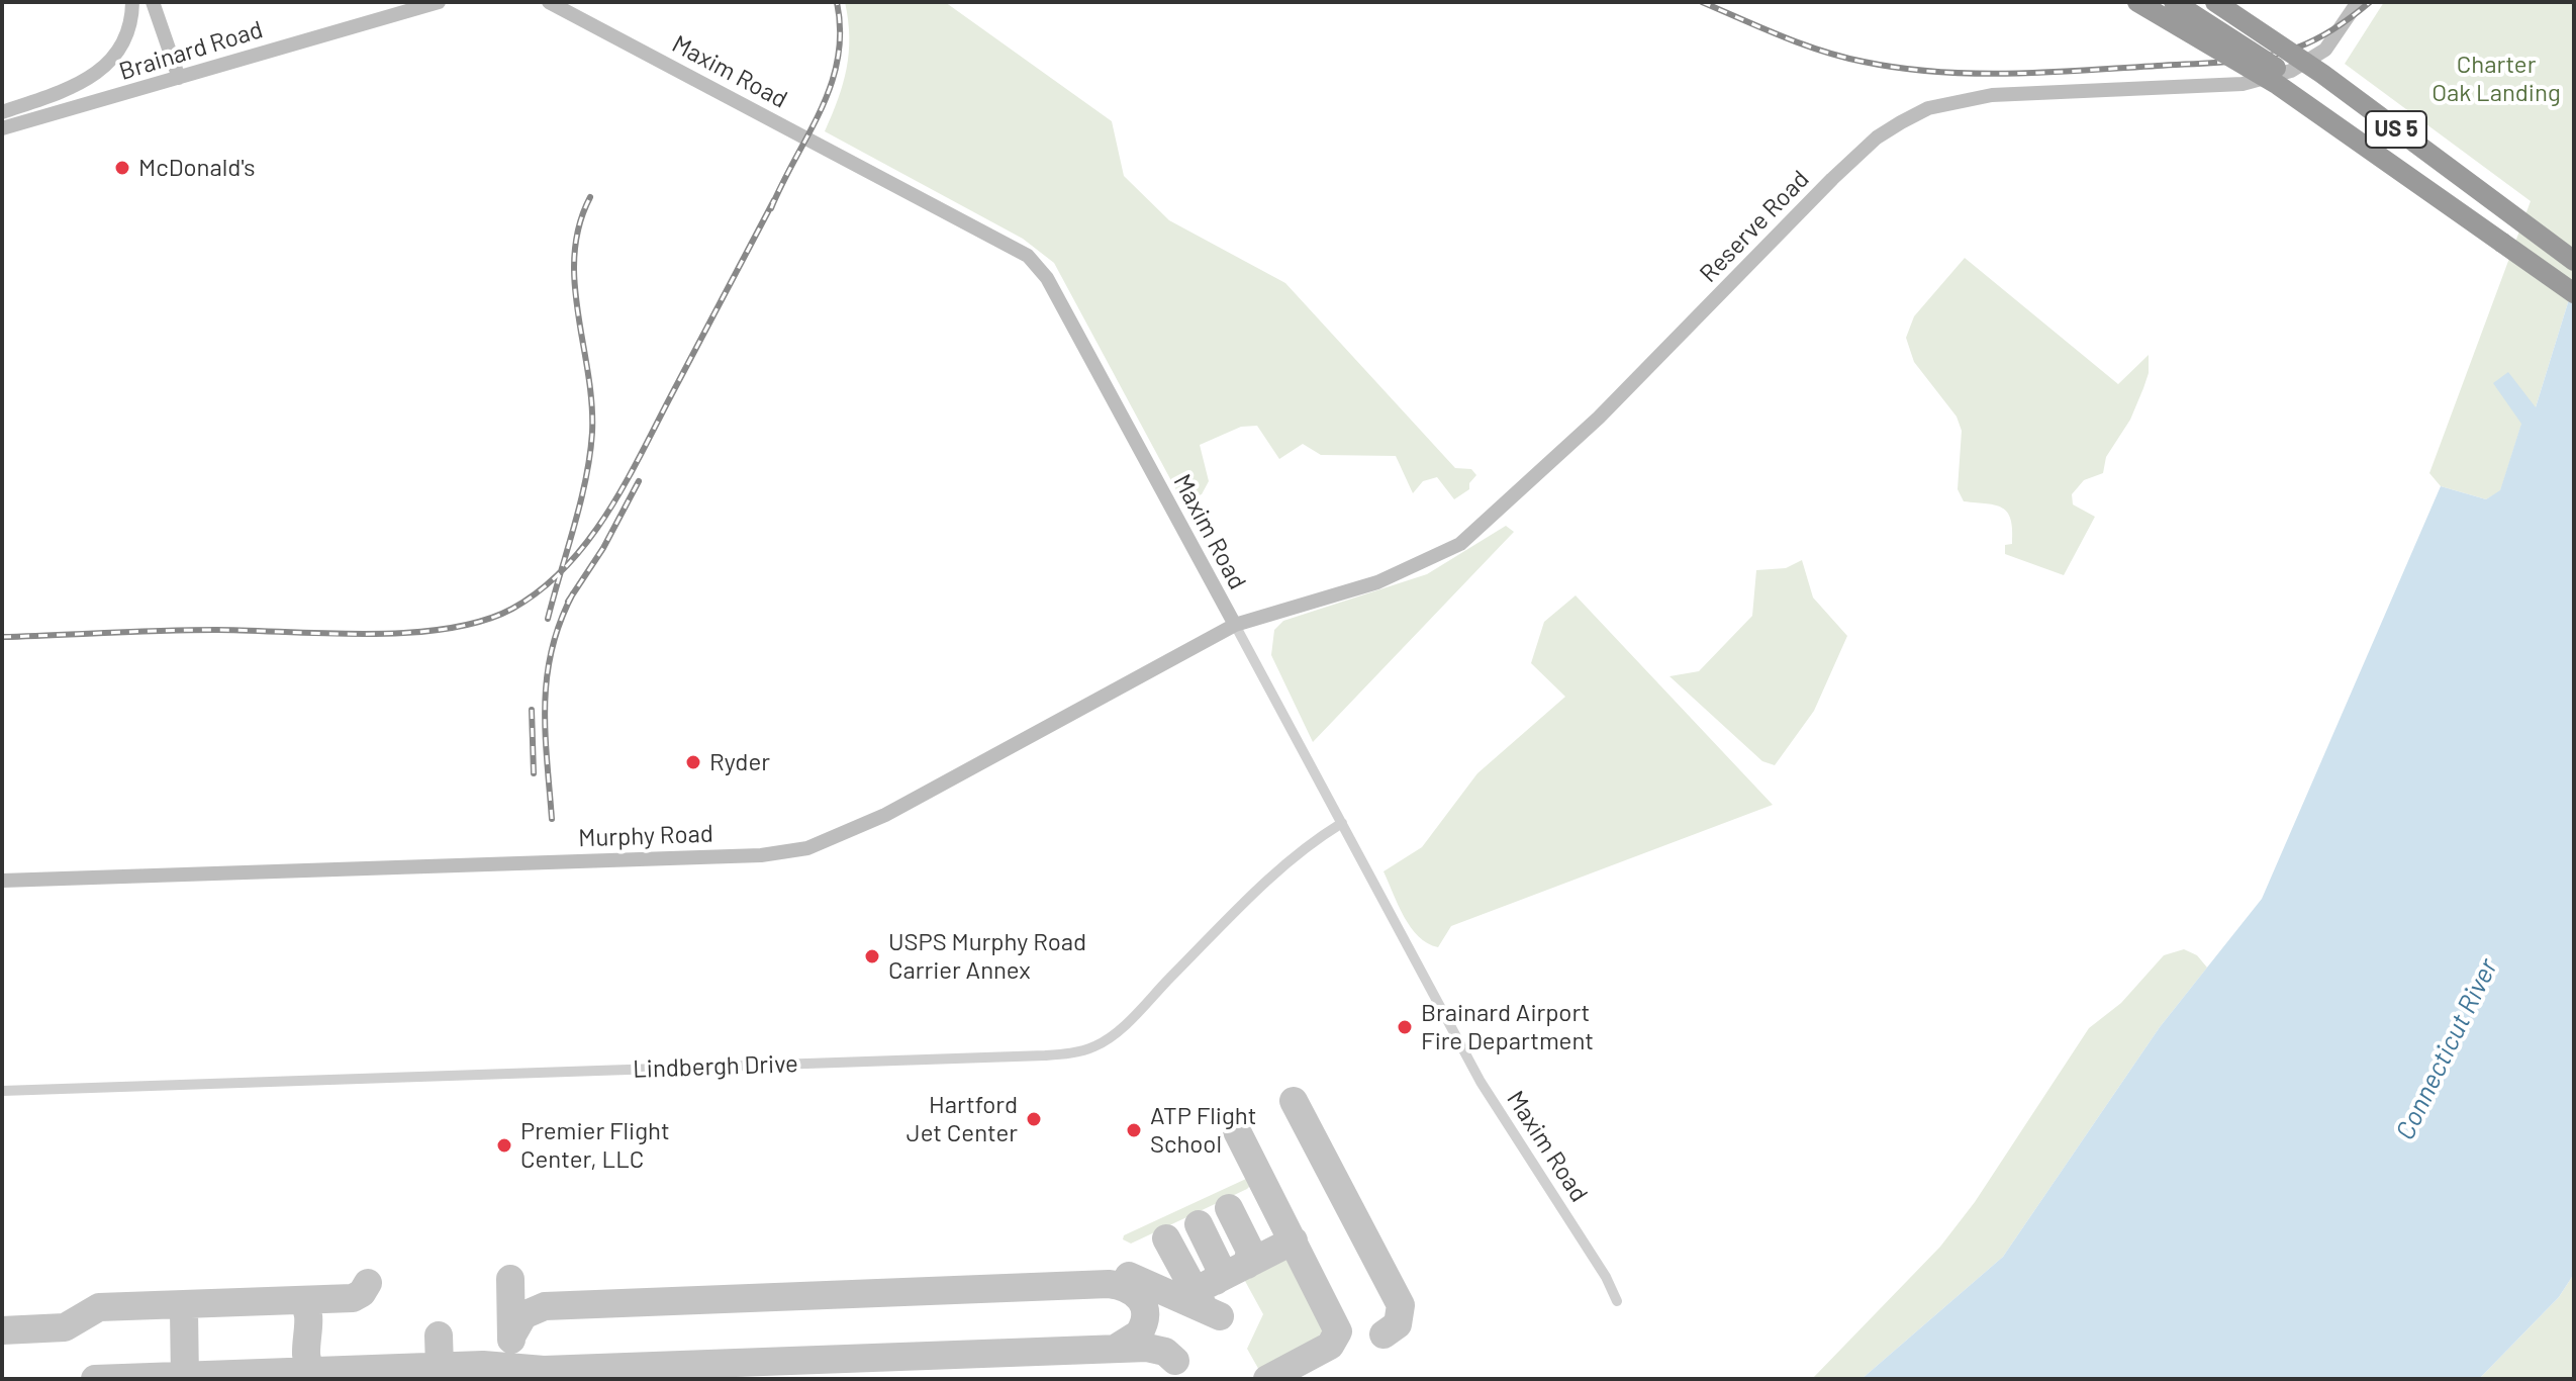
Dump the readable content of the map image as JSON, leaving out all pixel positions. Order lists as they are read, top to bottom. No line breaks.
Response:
{"streets":{"highway":["US 5"],"street":["Brainard Road","Maxim Road","Reserve Road","Murphy Road","Lindbergh Drive"]},"crossings":[["Maxim Road","Reserve Road"],["Maxim Road","Murphy Road"],["Maxim Road","Lindbergh Drive"],["Reserve Road","Murphy Road"]],"water":["Connecticut River"],"parks":["Charter Oak Landing"],"places":["McDonald's","Ryder","USPS Murphy Road Carrier Annex","Brainard Airport Fire Department","Hartford Jet Center","ATP Flight School","Premier Flight Center, LLC"]}
